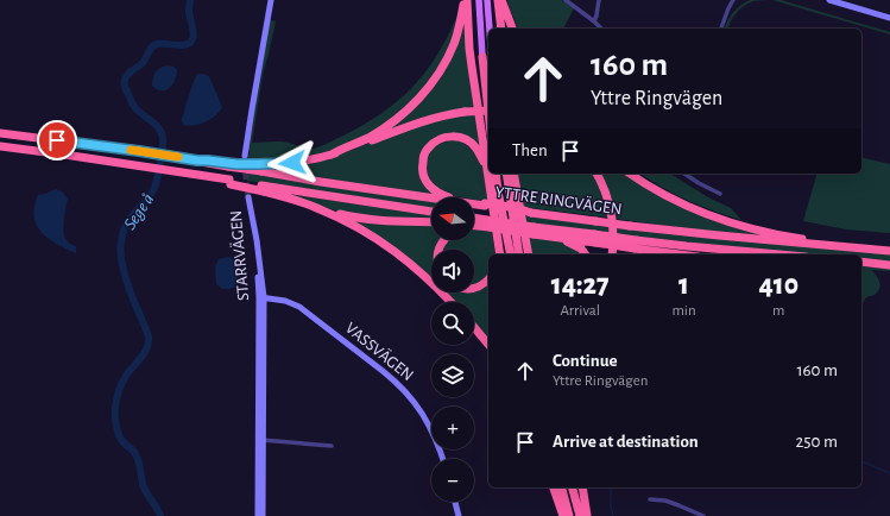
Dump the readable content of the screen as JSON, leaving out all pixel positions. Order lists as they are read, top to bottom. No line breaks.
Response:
{"streets":{"highway":["YTTRE RINGVÄGEN"],"street":["STARRVÄGEN","VASSVÄGEN"]},"crossings":[["STARRVÄGEN","VASSVÄGEN"]],"water":["Sege å"],"north":"left","page":{"turn":["160 m","Yttre Ringvägen"],"then":"Then","map_buttons":["+","−"],"eta":["14:27","Arrival","1","min","410","m"],"list":[{"name":"Continue","note":"Yttre Ringvägen","value":"160 m"},{"name":"Arrive at destination","value":"250 m"}]}}
